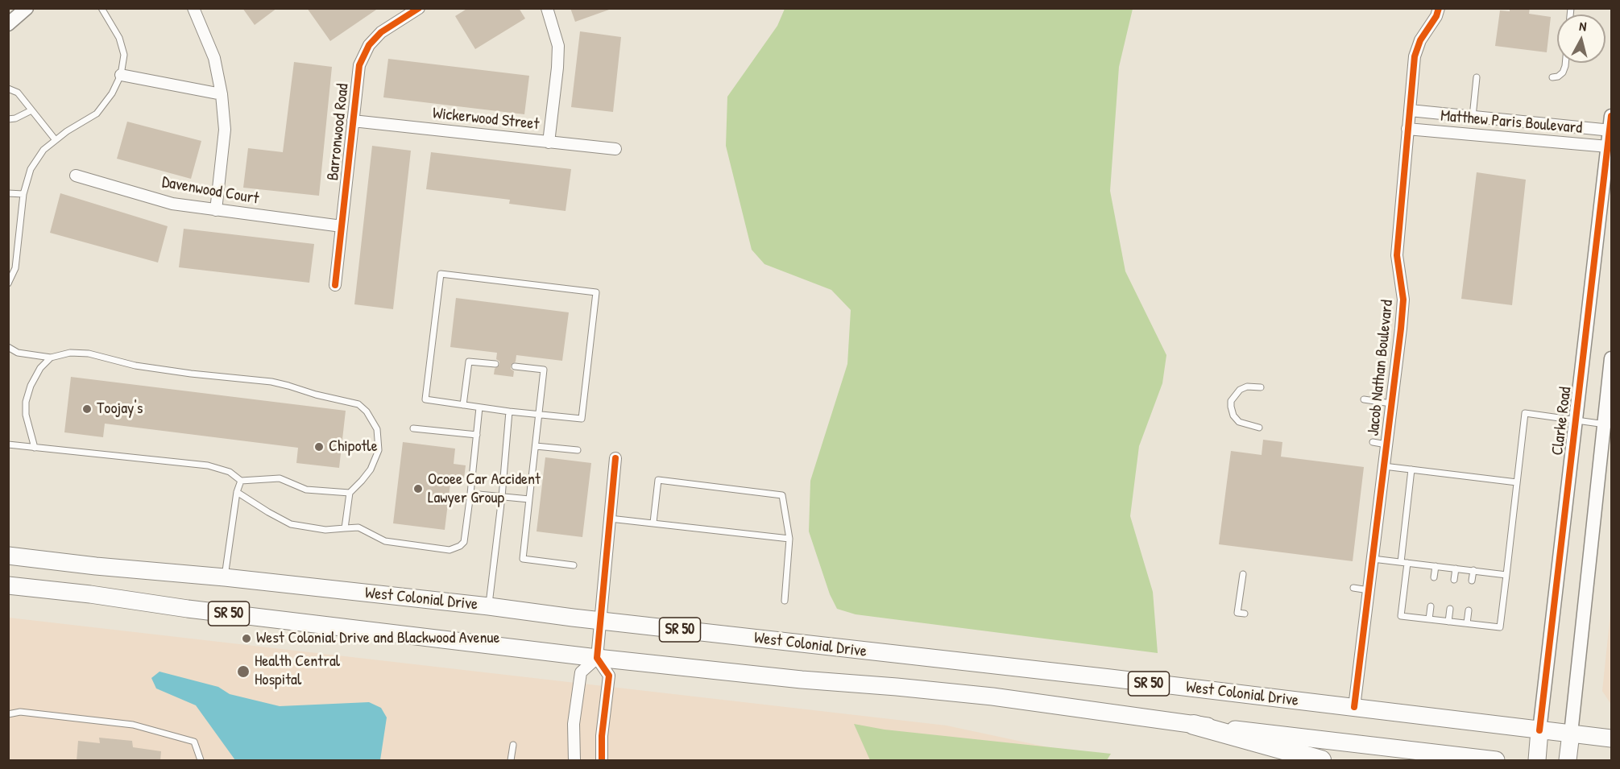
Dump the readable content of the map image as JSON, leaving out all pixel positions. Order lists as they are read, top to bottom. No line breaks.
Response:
{"streets":{"highway":["Clarke Road","West Colonial Drive","SR 50"],"street":["Wickerwood Street","Matthew Paris Boulevard","Barronwood Road","Davenwood Court","Jacob Nathan Boulevard"]},"crossings":[["Wickerwood Street","Barronwood Road"],["Matthew Paris Boulevard","Jacob Nathan Boulevard"],["Matthew Paris Boulevard","Clarke Road"],["Barronwood Road","Davenwood Court"],["Jacob Nathan Boulevard","West Colonial Drive"],["Clarke Road","West Colonial Drive"]],"places":["Toojay's","Chipotle","Ocoee Car Accident Lawyer Group","West Colonial Drive and Blackwood Avenue","Health Central Hospital"],"north":"top"}
